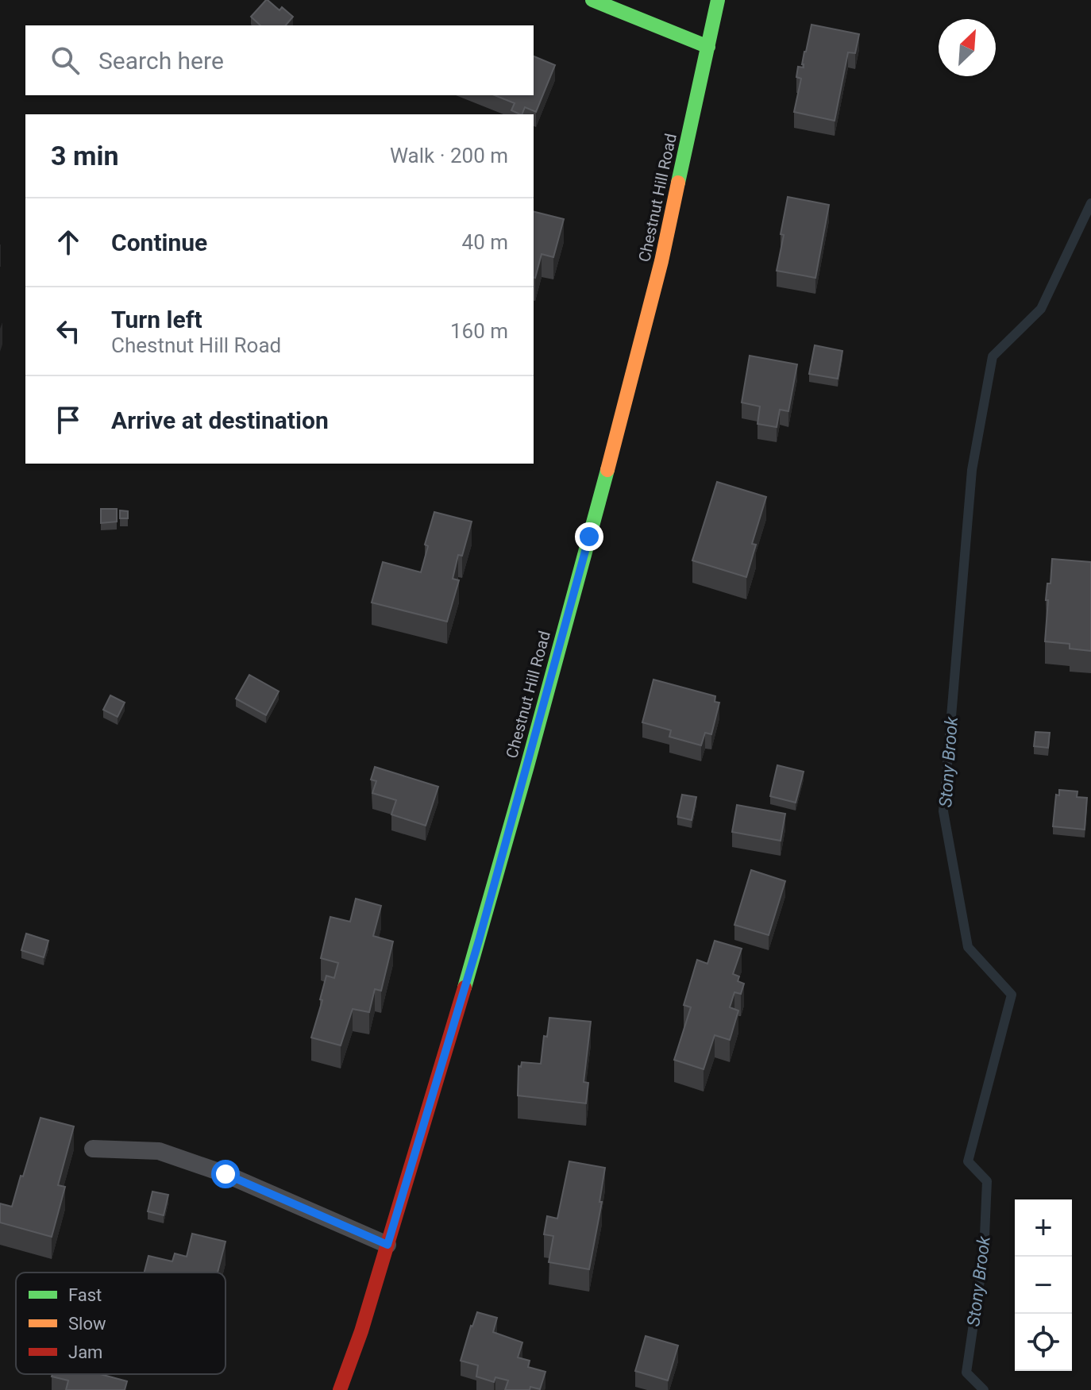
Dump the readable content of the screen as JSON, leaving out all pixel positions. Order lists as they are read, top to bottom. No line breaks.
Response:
{"streets":{"main road":["Chestnut Hill Road"]},"water":["Stony Brook"],"legend":["Fast","Slow","Jam"],"north":"top right","page":{"search":"Search here","heading":["3 min","Walk · 200 m"],"list":[["Continue","40 m"],["Turn left","Chestnut Hill Road","160 m"],"Arrive at destination"],"map_buttons":["+","−"]}}
